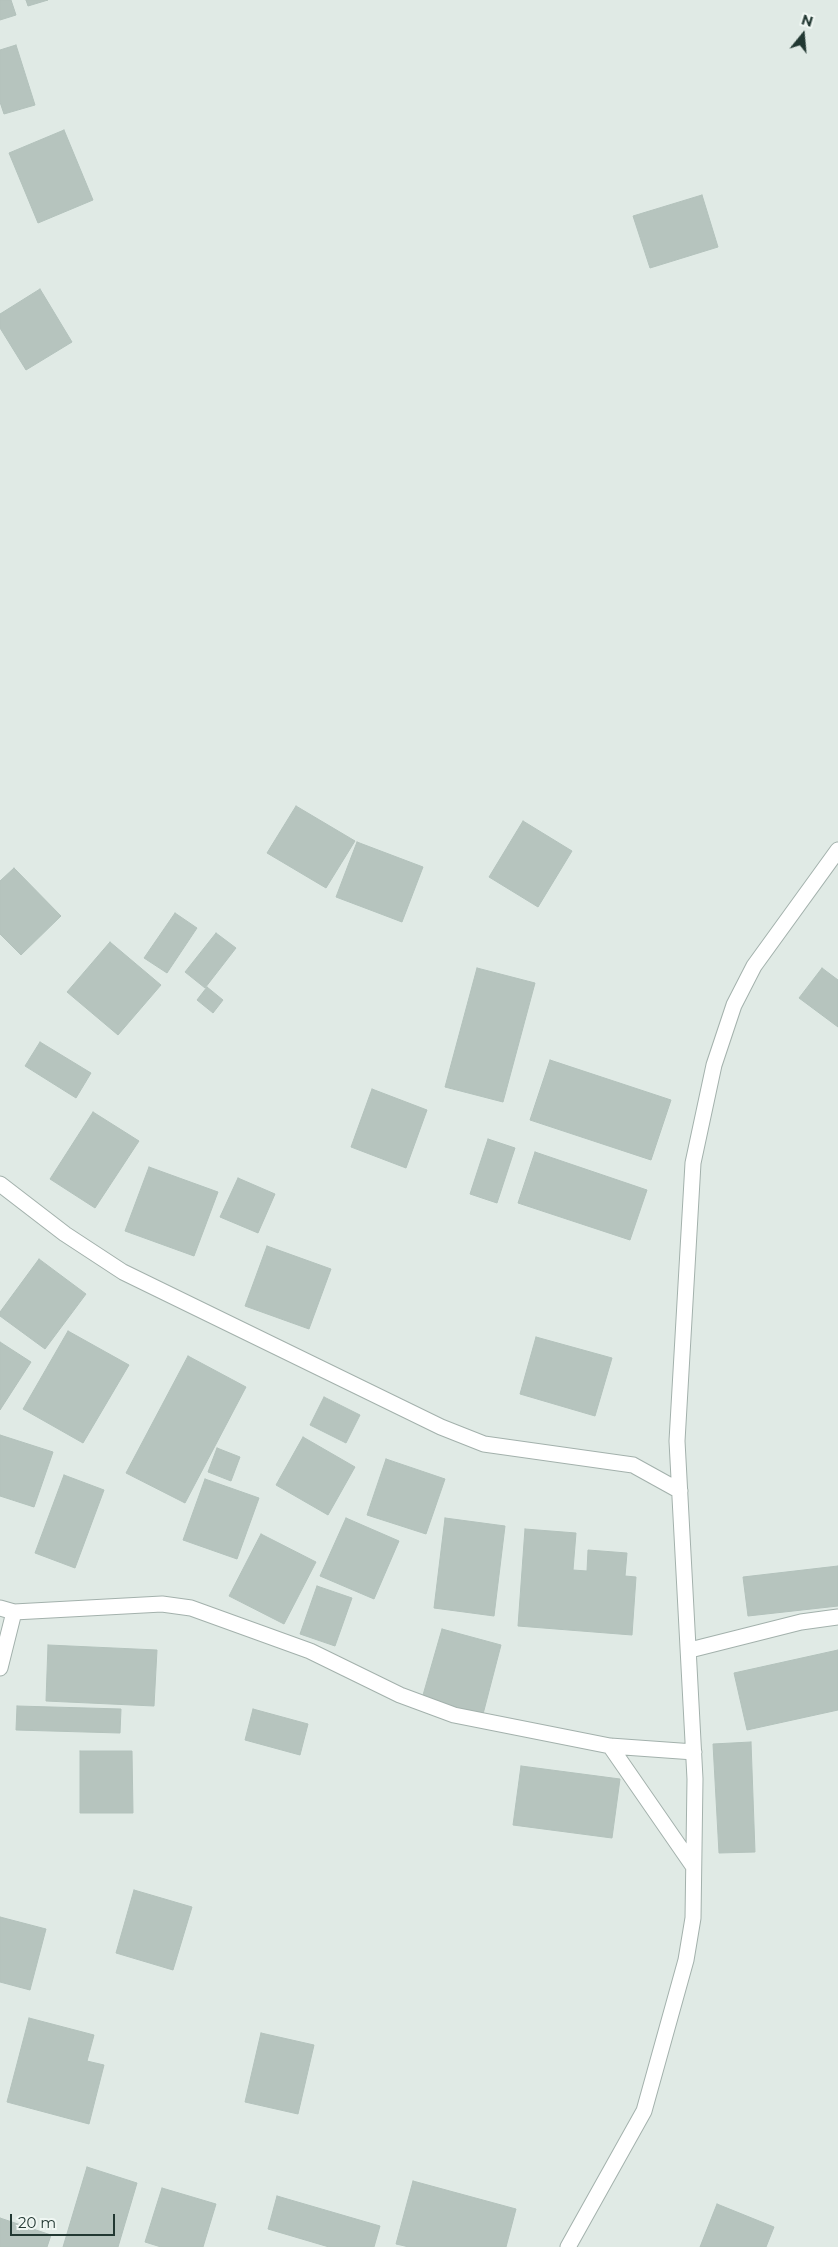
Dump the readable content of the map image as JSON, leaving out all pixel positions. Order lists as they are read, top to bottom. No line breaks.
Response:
{"scale_bar":"20 m","north":"top"}
